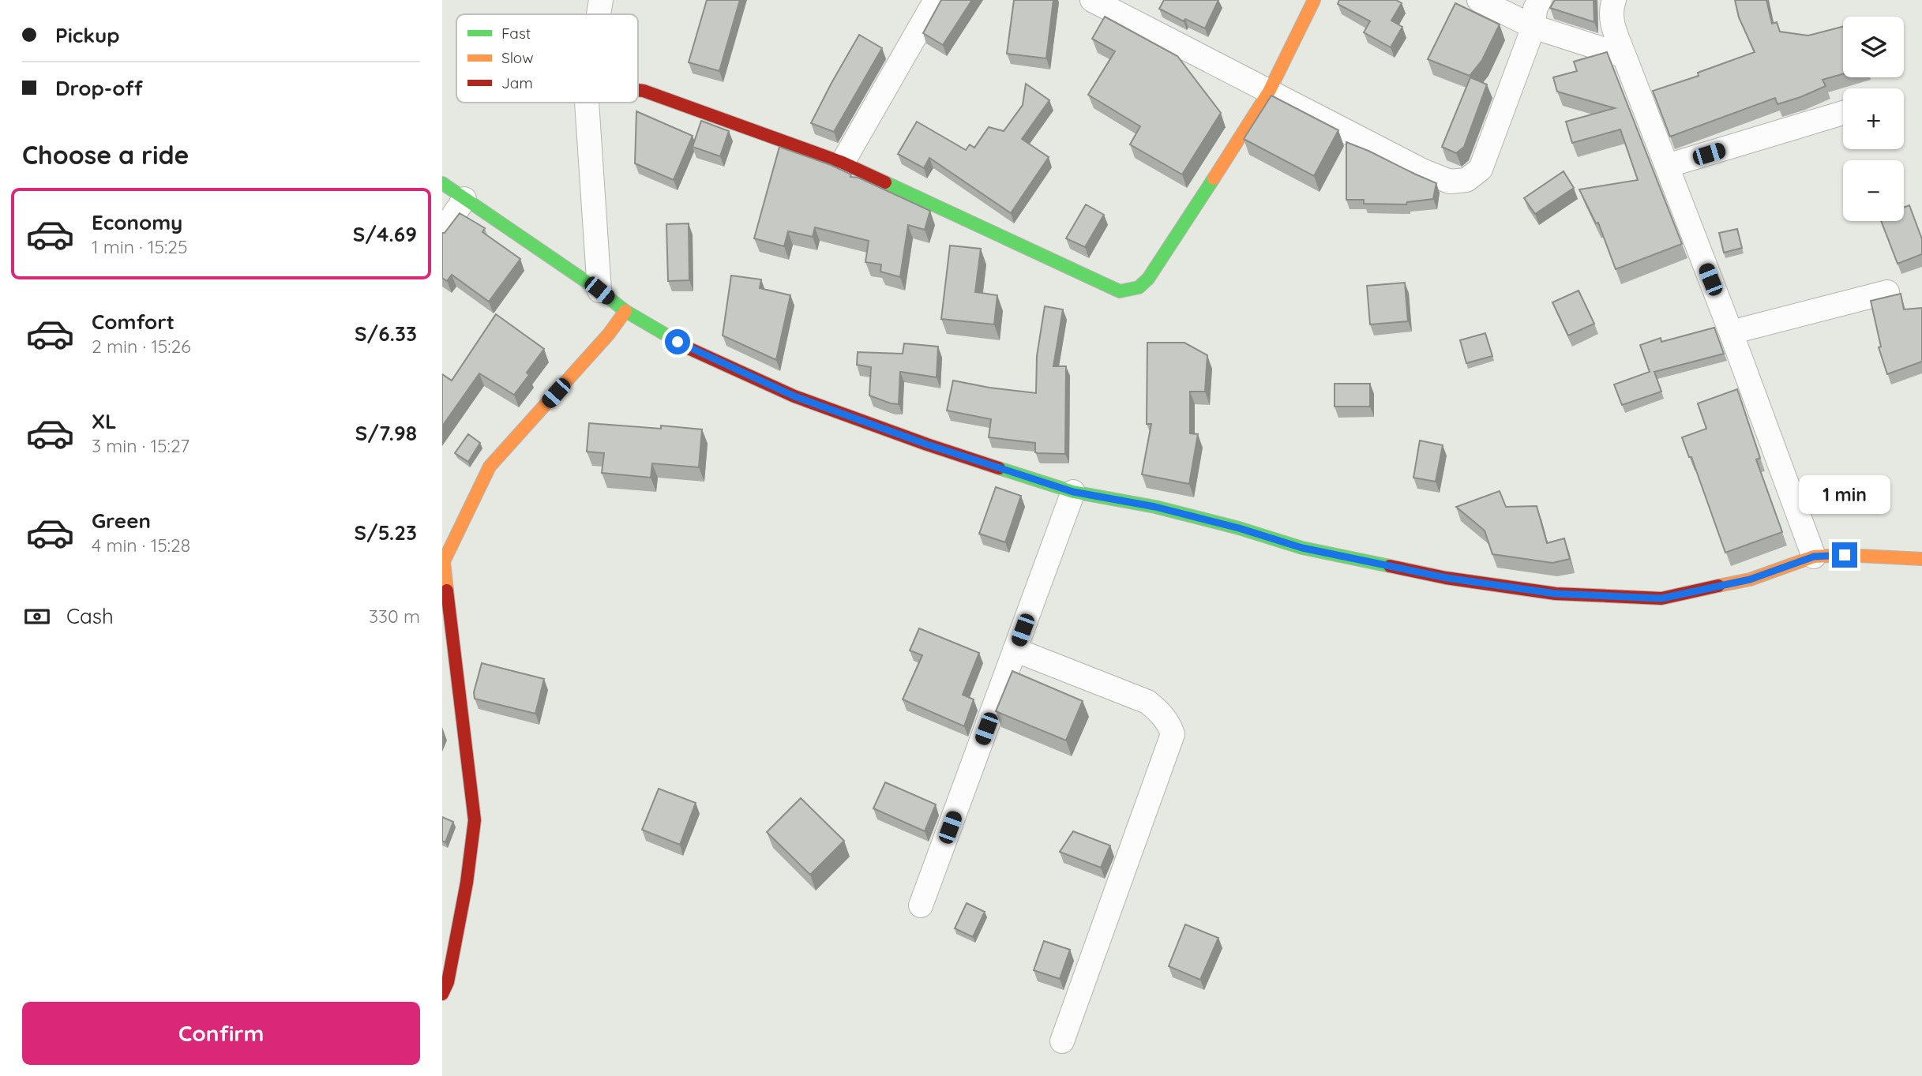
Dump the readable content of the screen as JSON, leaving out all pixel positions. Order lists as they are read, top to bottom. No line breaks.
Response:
{"legend":["Fast","Slow","Jam"],"page":{"banner":["Pickup","Drop-off"],"map_buttons":["+","−"],"heading":"Choose a ride","list":[{"name":"Economy","note":"1 min · 15:25","value":"S/4.69"},{"name":"Comfort","note":"2 min · 15:26","value":"S/6.33"},{"name":"XL","note":"3 min · 15:27","value":"S/7.98"},{"name":"Green","note":"4 min · 15:28","value":"S/5.23"}],"bubble":"1 min","pay":["Cash","330 m"],"buttons":"Confirm"}}
